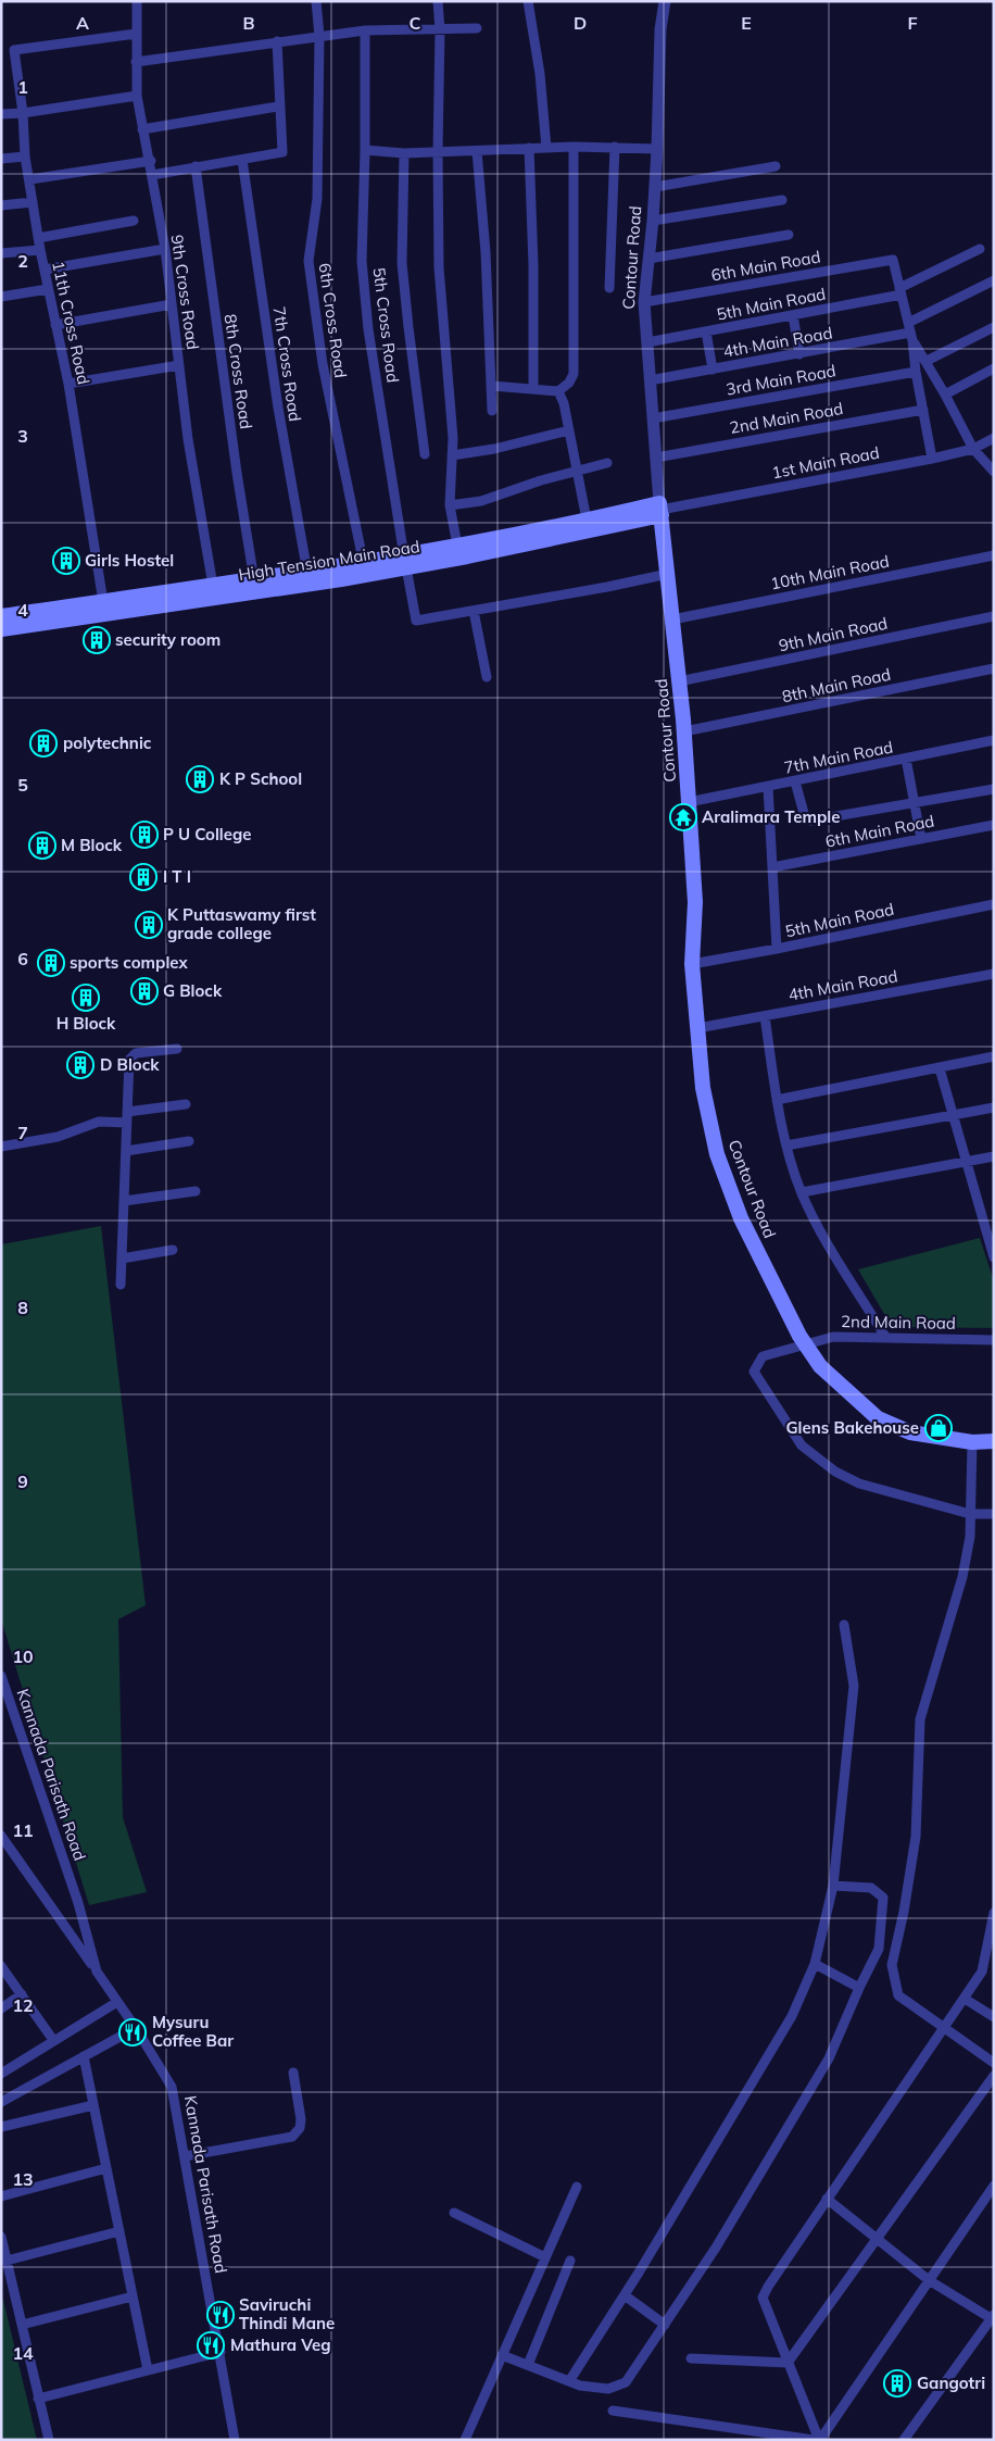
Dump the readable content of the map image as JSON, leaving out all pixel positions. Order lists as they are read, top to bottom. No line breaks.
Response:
{"streets":{"main road":["Contour Road","High Tension Main Road"],"street":["6th Main Road","9th Cross Road","5th Main Road","6th Cross Road","11th Cross Road","5th Cross Road","4th Main Road","7th Cross Road","8th Cross Road","3rd Main Road","2nd Main Road","1st Main Road","10th Main Road","9th Main Road","8th Main Road","7th Main Road","Kannada Parisath Road"]},"crossings":[["Contour Road","6th Main Road"],["Contour Road","5th Main Road"],["Contour Road","4th Main Road"],["Contour Road","3rd Main Road"],["Contour Road","2nd Main Road"],["Contour Road","1st Main Road"],["Contour Road","High Tension Main Road"],["Contour Road","10th Main Road"],["Contour Road","9th Main Road"],["Contour Road","8th Main Road"],["Contour Road","7th Main Road"],["6th Main Road","5th Main Road"],["9th Cross Road","11th Cross Road"],["6th Cross Road","High Tension Main Road"],["5th Cross Road","High Tension Main Road"],["1st Main Road","High Tension Main Road"]],"places":{"building":["Girls Hostel","security room","polytechnic","K P School","P U College","M Block","I T I","K Puttaswamy first grade college","sports complex","G Block","H Block","D Block","Gangotri"],"temple":["Aralimara Temple"],"shop":["Glens Bakehouse"],"restaurant":["Mysuru Coffee Bar","Saviruchi Thindi Mane","Mathura Veg"]},"grid":{"columns":["A","B","C","D","E","F"],"rows":["1","2","3","4","5","6","7","8","9","10","11","12","13","14"]}}
